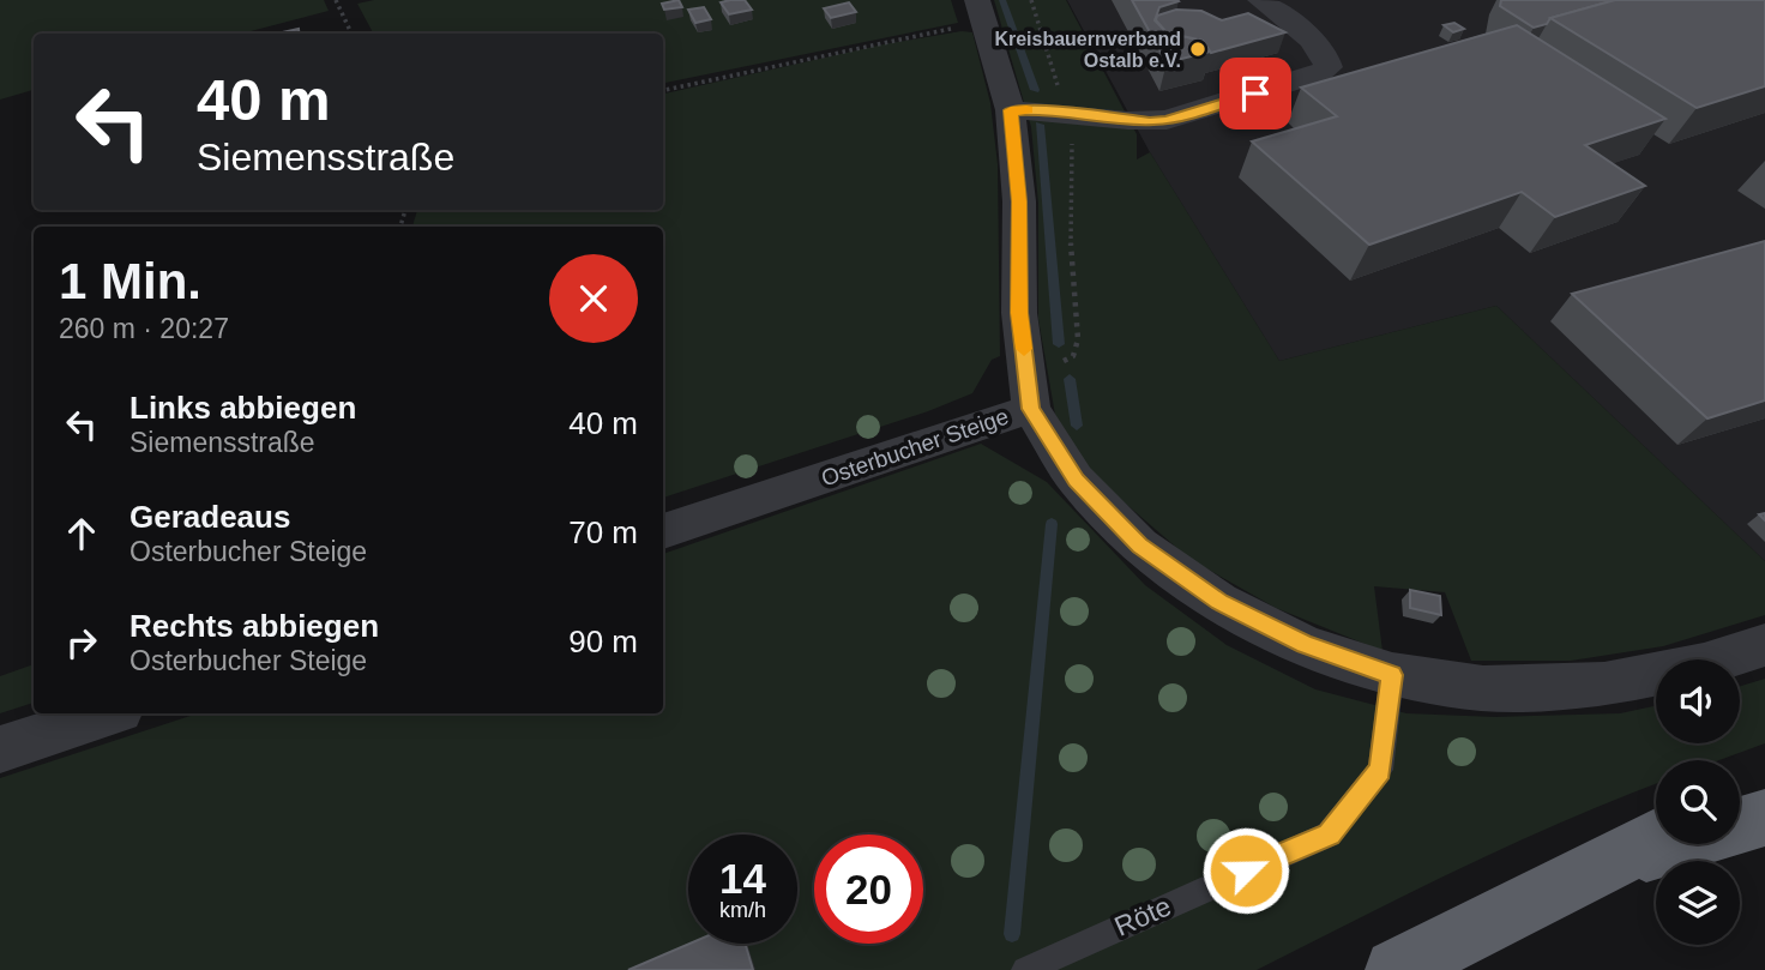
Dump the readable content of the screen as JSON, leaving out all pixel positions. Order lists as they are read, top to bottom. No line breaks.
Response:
{"streets":{"street":["Osterbucher Steige"],"lane":["Röte"]},"places":["Kreisbauernverband Ostalb e.V."],"page":{"turn":["40 m","Siemensstraße"],"heading":["1 Min.","260 m · 20:27"],"list":[{"name":"Links abbiegen","note":"Siemensstraße","value":"40 m"},{"name":"Geradeaus","note":"Osterbucher Steige","value":"70 m"},{"name":"Rechts abbiegen","note":"Osterbucher Steige","value":"90 m"}],"speed":"14 km/h","limit":"20"}}
